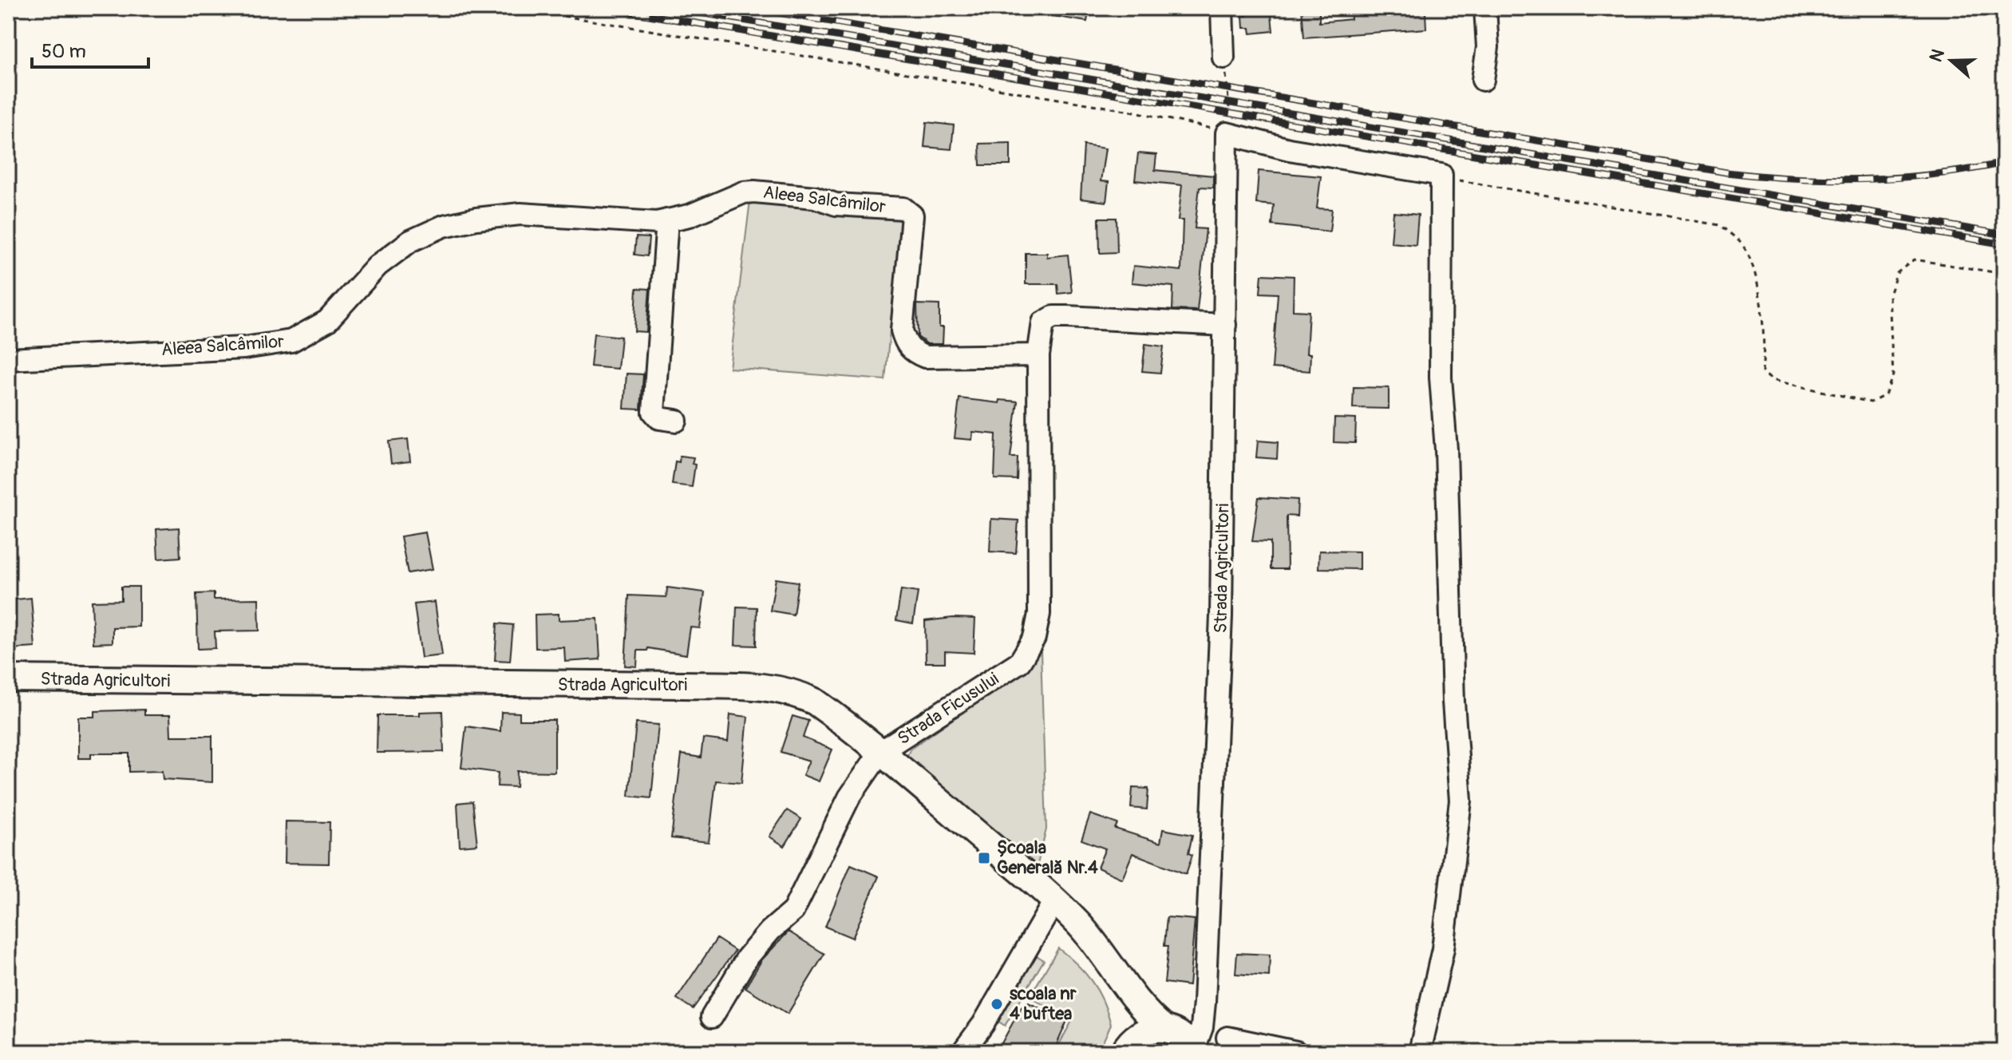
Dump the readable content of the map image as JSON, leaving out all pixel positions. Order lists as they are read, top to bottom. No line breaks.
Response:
{"streets":{"main road":["Strada Agricultori"],"street":["Aleea Salcâmilor","Strada Ficusului"]},"crossings":[["Aleea Salcâmilor","Strada Ficusului"],["Strada Agricultori","Strada Ficusului"]],"places":{"transit":["Școala Generală Nr.4"],"other":["scoala nr 4 buftea"]},"scale_bar":"50 m","north":"left"}
